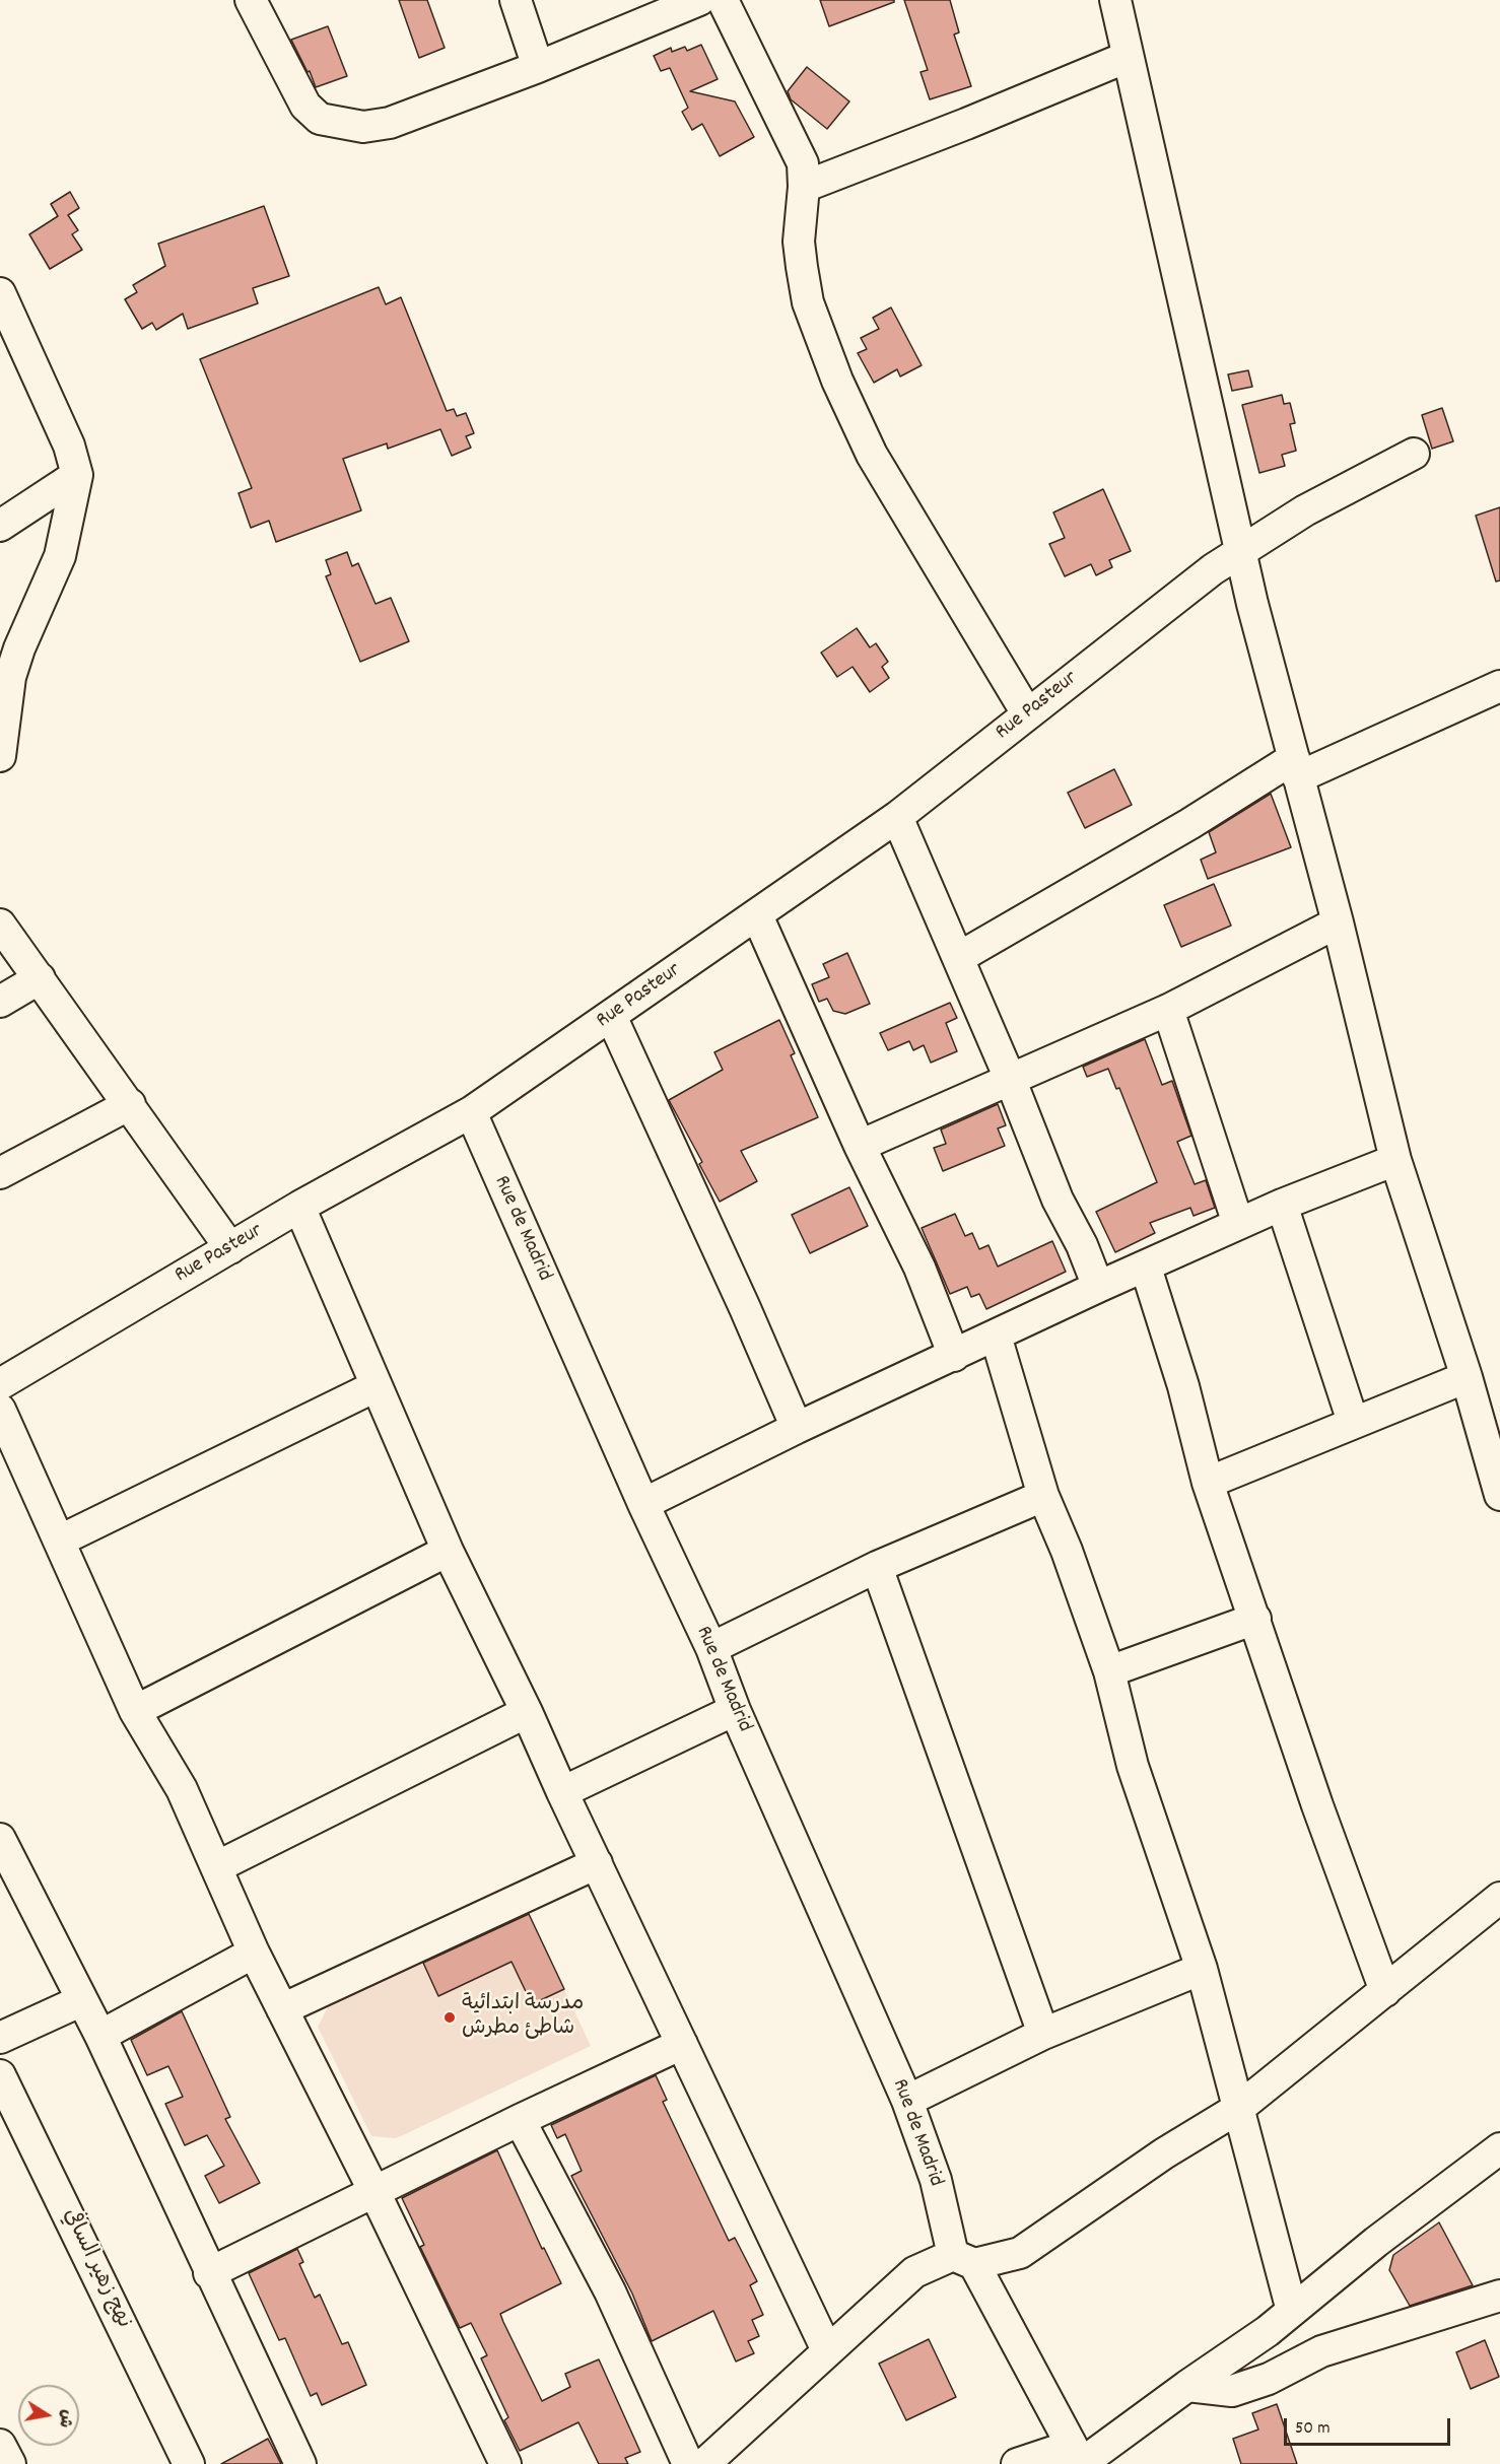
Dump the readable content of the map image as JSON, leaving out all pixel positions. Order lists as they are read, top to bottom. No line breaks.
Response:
{"streets":{"street":["Rue Pasteur","Rue de Madrid","نهج زهير السافي"]},"crossings":[["Rue Pasteur","Rue de Madrid"]],"places":["مدرسة ابتدائية شاطئ مطرش"],"scale_bar":"50 m","north":"right"}
